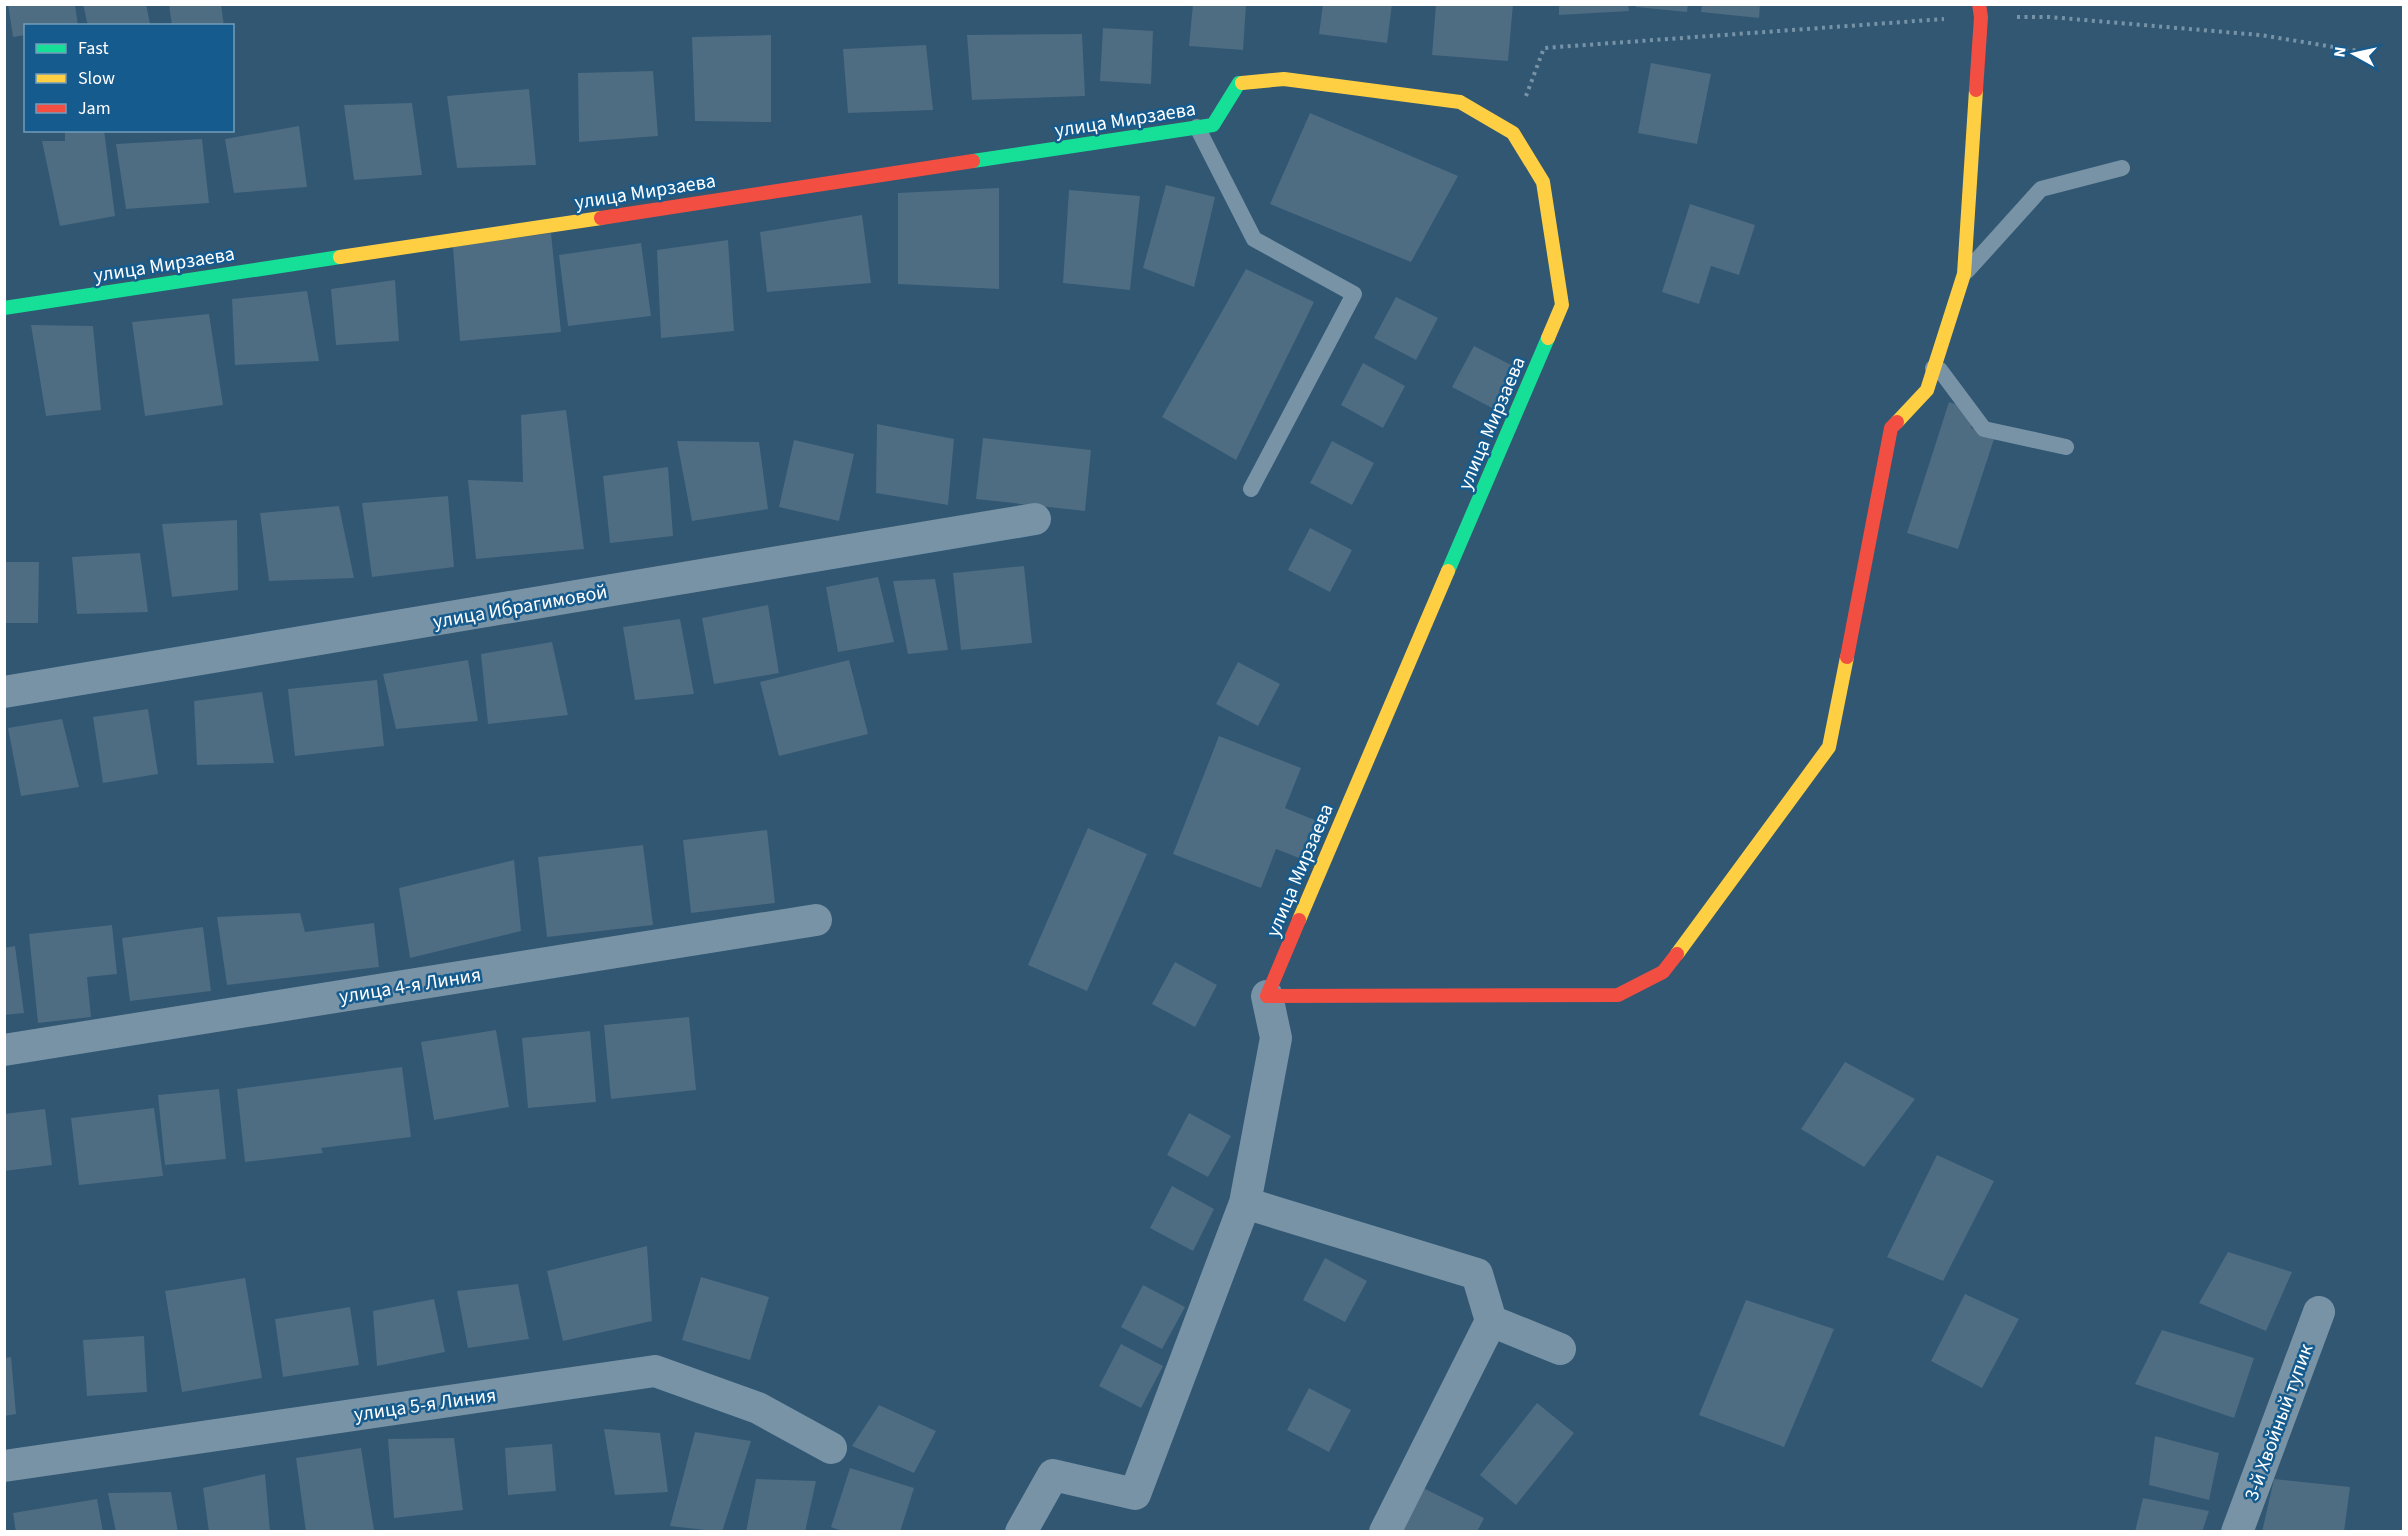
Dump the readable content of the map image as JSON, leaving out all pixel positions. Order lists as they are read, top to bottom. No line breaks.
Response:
{"streets":{"street":["улица Мирзаева","улица Ибрагимовой","улица 4-я Линия","улица 5-я Линия","3-й Хвойный тупик"]},"legend":["Fast","Slow","Jam"],"north":"left"}
